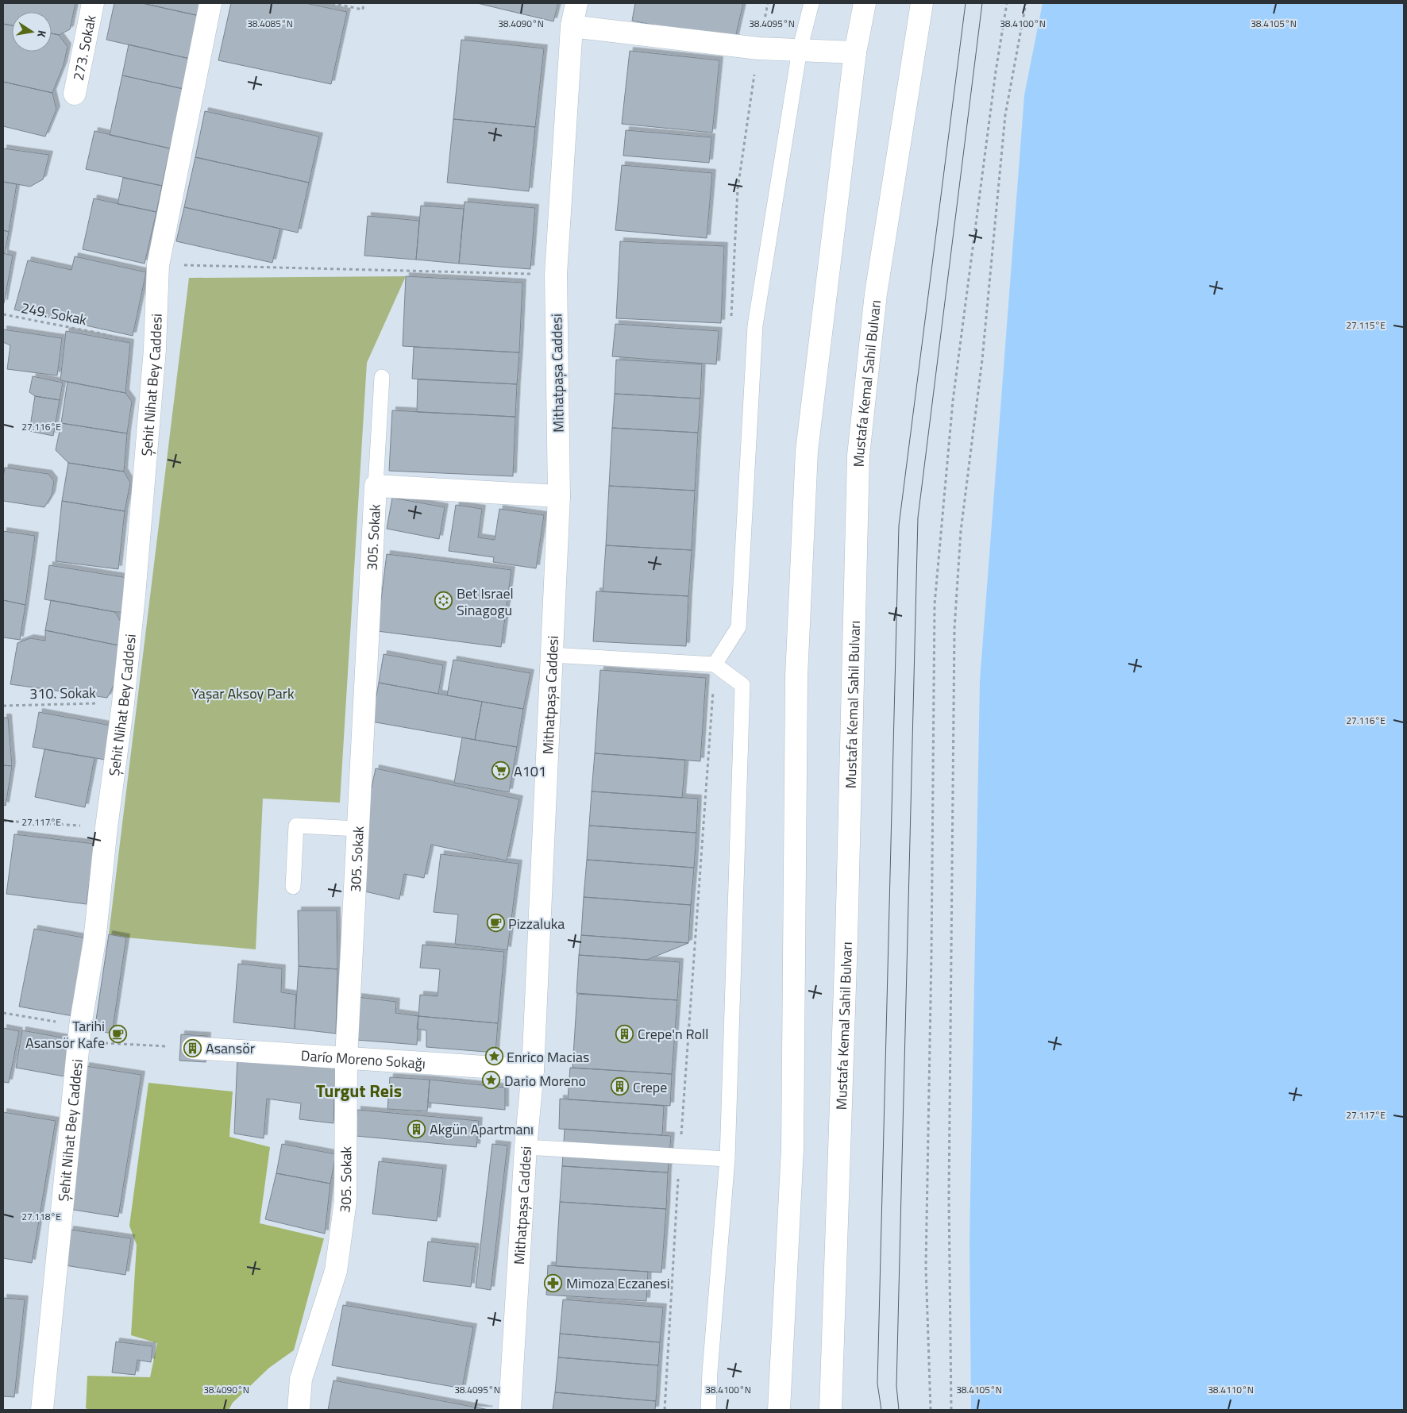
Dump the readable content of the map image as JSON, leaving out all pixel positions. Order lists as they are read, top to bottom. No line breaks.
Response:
{"streets":{"main road":["273. Sokak","Mithatpaşa Caddesi","Mustafa Kemal Sahil Bulvarı","Şehit Nihat Bey Caddesi","305. Sokak","Darío Moreno Sokağı"],"path":["249. Sokak","310. Sokak"]},"crossings":[["Mithatpaşa Caddesi","305. Sokak"],["Mithatpaşa Caddesi","Darío Moreno Sokağı"],["Şehit Nihat Bey Caddesi","310. Sokak"],["305. Sokak","Darío Moreno Sokağı"]],"districts":["Turgut Reis"],"parks":["Yaşar Aksoy Park"],"places":{"synagogue":["Bet Israel Sinagogu"],"supermarket":["A101"],"cafe":["Pizzaluka","Tarihi Asansör Kafe"],"building":["Crepe'n Roll","Asansör","Crepe","Akgün Apartmanı"],"place":["Enrico Macias","Dario Moreno"],"pharmacy":["Mimoza Eczanesi"]},"north":"right","coordinates":["38.4085°N","38.4090°N","38.4095°N","38.4100°N","38.4105°N","27.115°E","27.116°E","27.117°E","27.118°E","38.4110°N"]}
